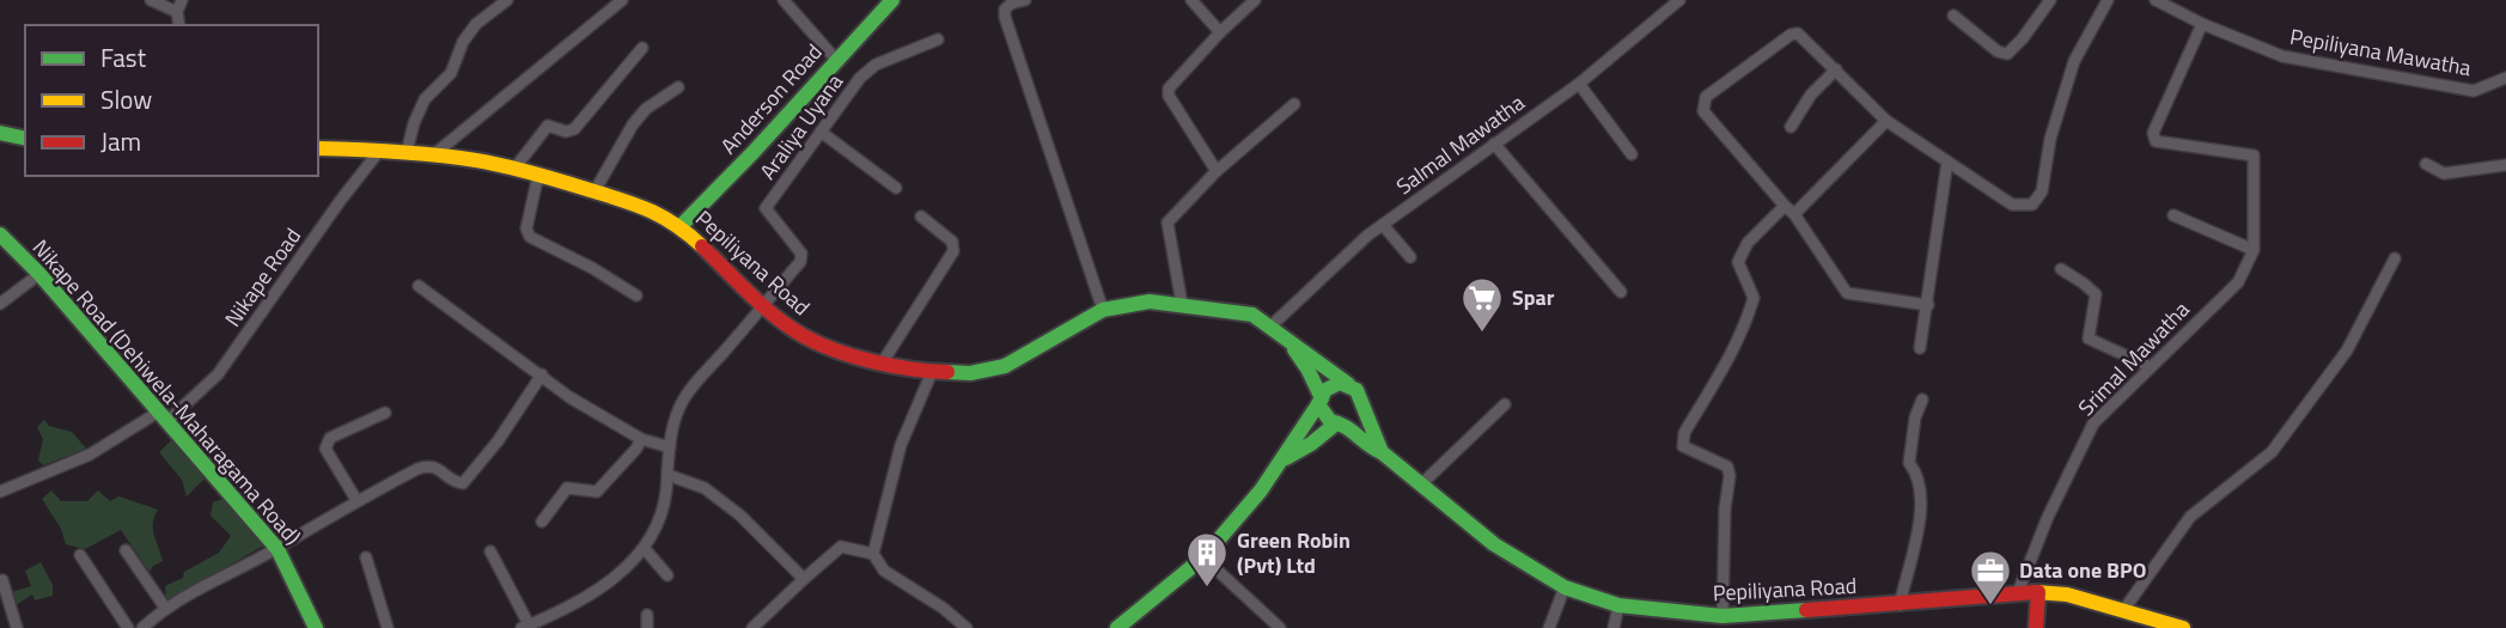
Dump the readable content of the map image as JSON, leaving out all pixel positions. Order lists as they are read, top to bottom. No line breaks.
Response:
{"streets":{"main road":["Anderson Road","Pepiliyana Road","Nikape Road (Dehiwela-Maharagama Road)"],"street":["Pepiliyana Mawatha","Araliya Uyana","Salmal Mawatha","Nikape Road","Srimal Mawatha"]},"crossings":[["Pepiliyana Mawatha","Srimal Mawatha"],["Anderson Road","Pepiliyana Road"],["Araliya Uyana","Pepiliyana Road"],["Salmal Mawatha","Pepiliyana Road"],["Pepiliyana Road","Nikape Road"],["Pepiliyana Road","Srimal Mawatha"],["Nikape Road","Nikape Road (Dehiwela-Maharagama Road)"]],"places":{"supermarket":["Spar"],"building":["Green Robin (Pvt) Ltd"],"office":["Data one BPO"]},"legend":["Fast","Slow","Jam"]}
